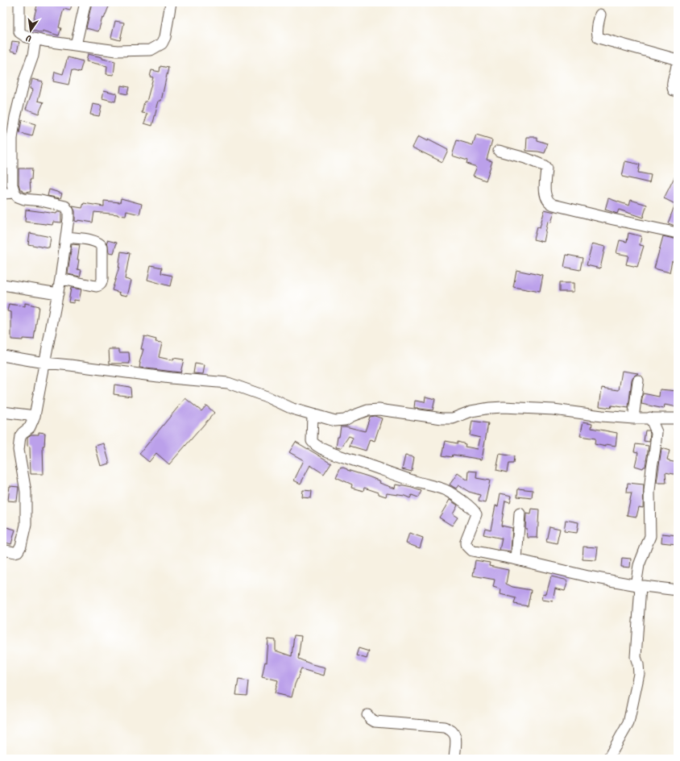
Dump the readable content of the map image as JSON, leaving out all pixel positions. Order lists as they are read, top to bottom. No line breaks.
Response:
{"north":"bottom"}
